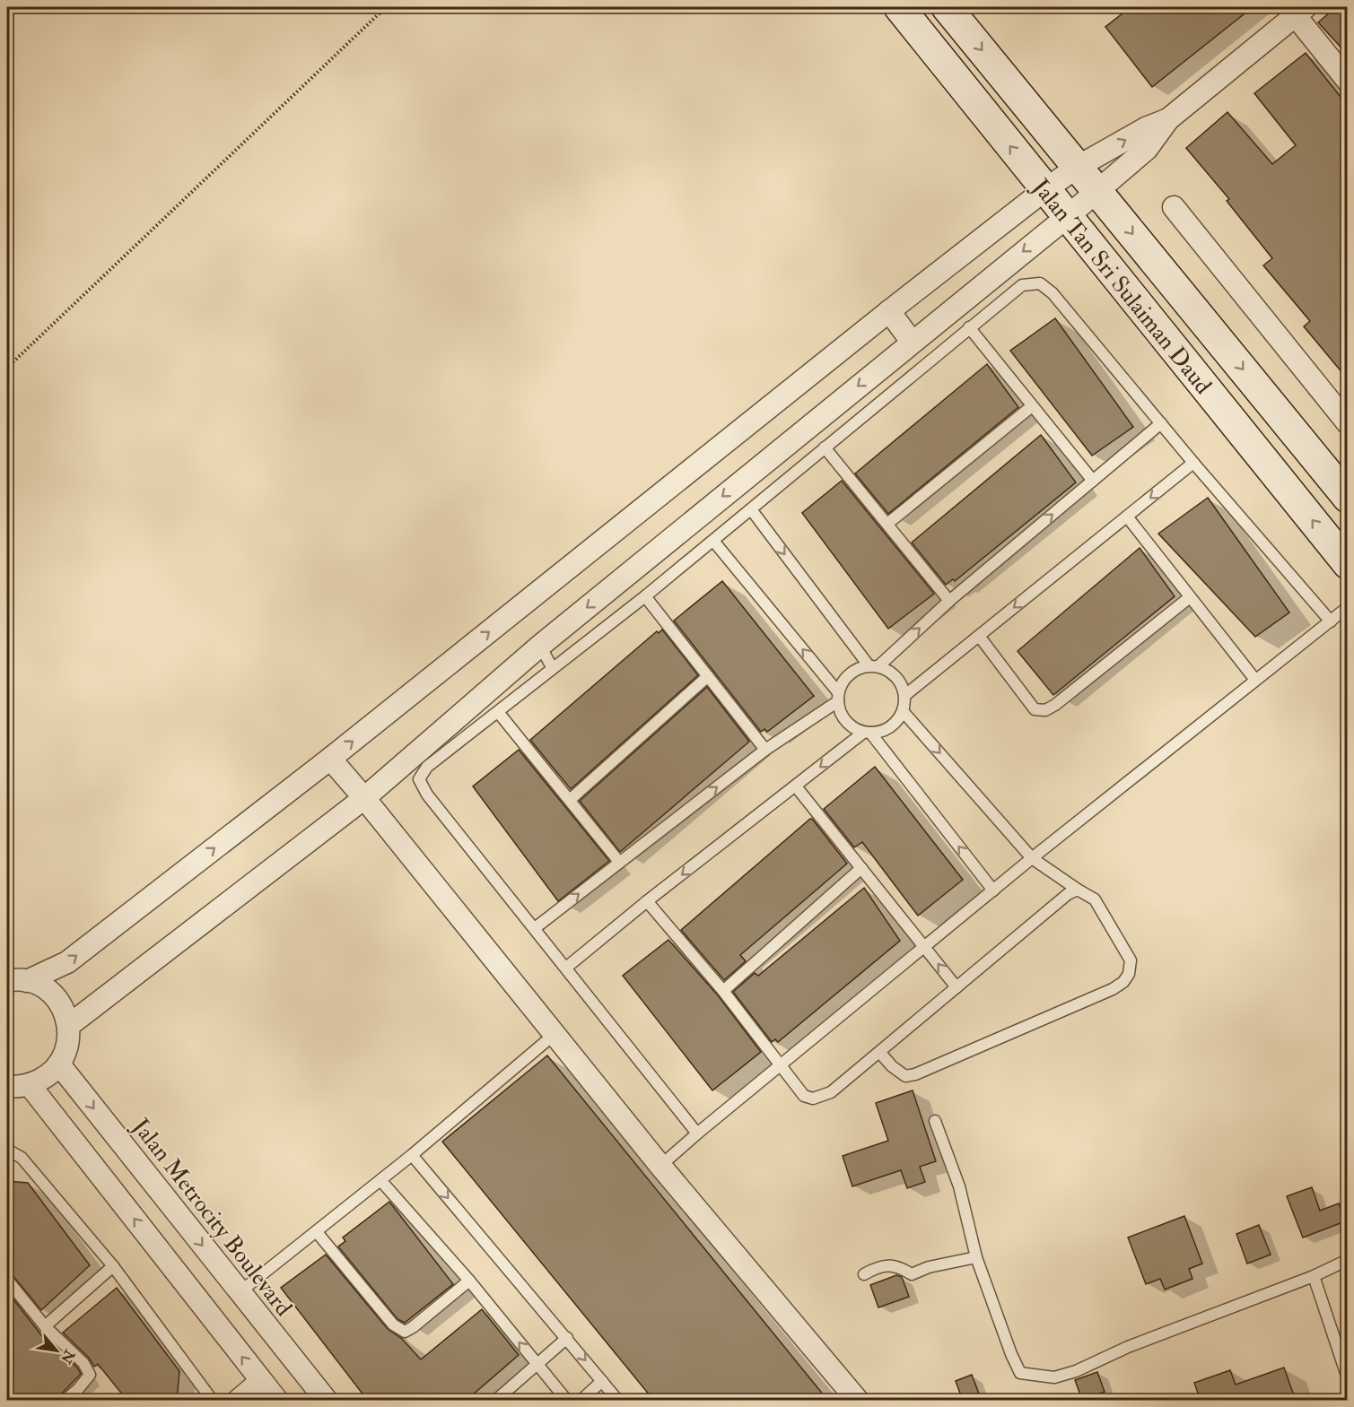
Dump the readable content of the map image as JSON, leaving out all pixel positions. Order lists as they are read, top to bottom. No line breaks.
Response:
{"streets":{"main road":["Jalan Tan Sri Sulaiman Daud"],"street":["Jalan Metrocity Boulevard"]},"north":"bottom right"}
